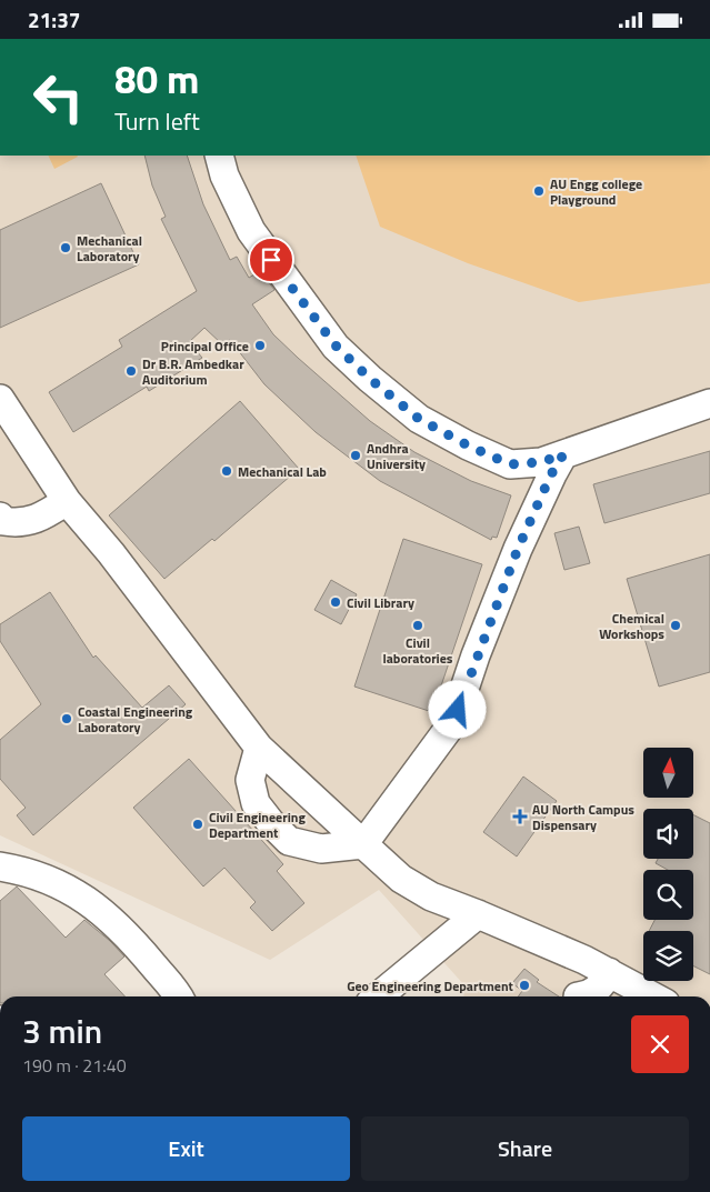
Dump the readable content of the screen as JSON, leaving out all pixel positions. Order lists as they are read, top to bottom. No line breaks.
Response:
{"places":{"other":["AU Engg college Playground","Mechanical Laboratory","Principal Office","Dr B.R. Ambedkar Auditorium","Andhra University","Mechanical Lab","Civil Library","Civil laboratories","Chemical Workshops","Coastal Engineering Laboratory","Civil Engineering Department","Geo Engineering Department"],"health":["AU North Campus Dispensary"]},"north":"top","page":{"status":"21:37","turn":["80 m","Turn left"],"heading":["3 min","190 m · 21:40"],"buttons":["Exit","Share"]}}
